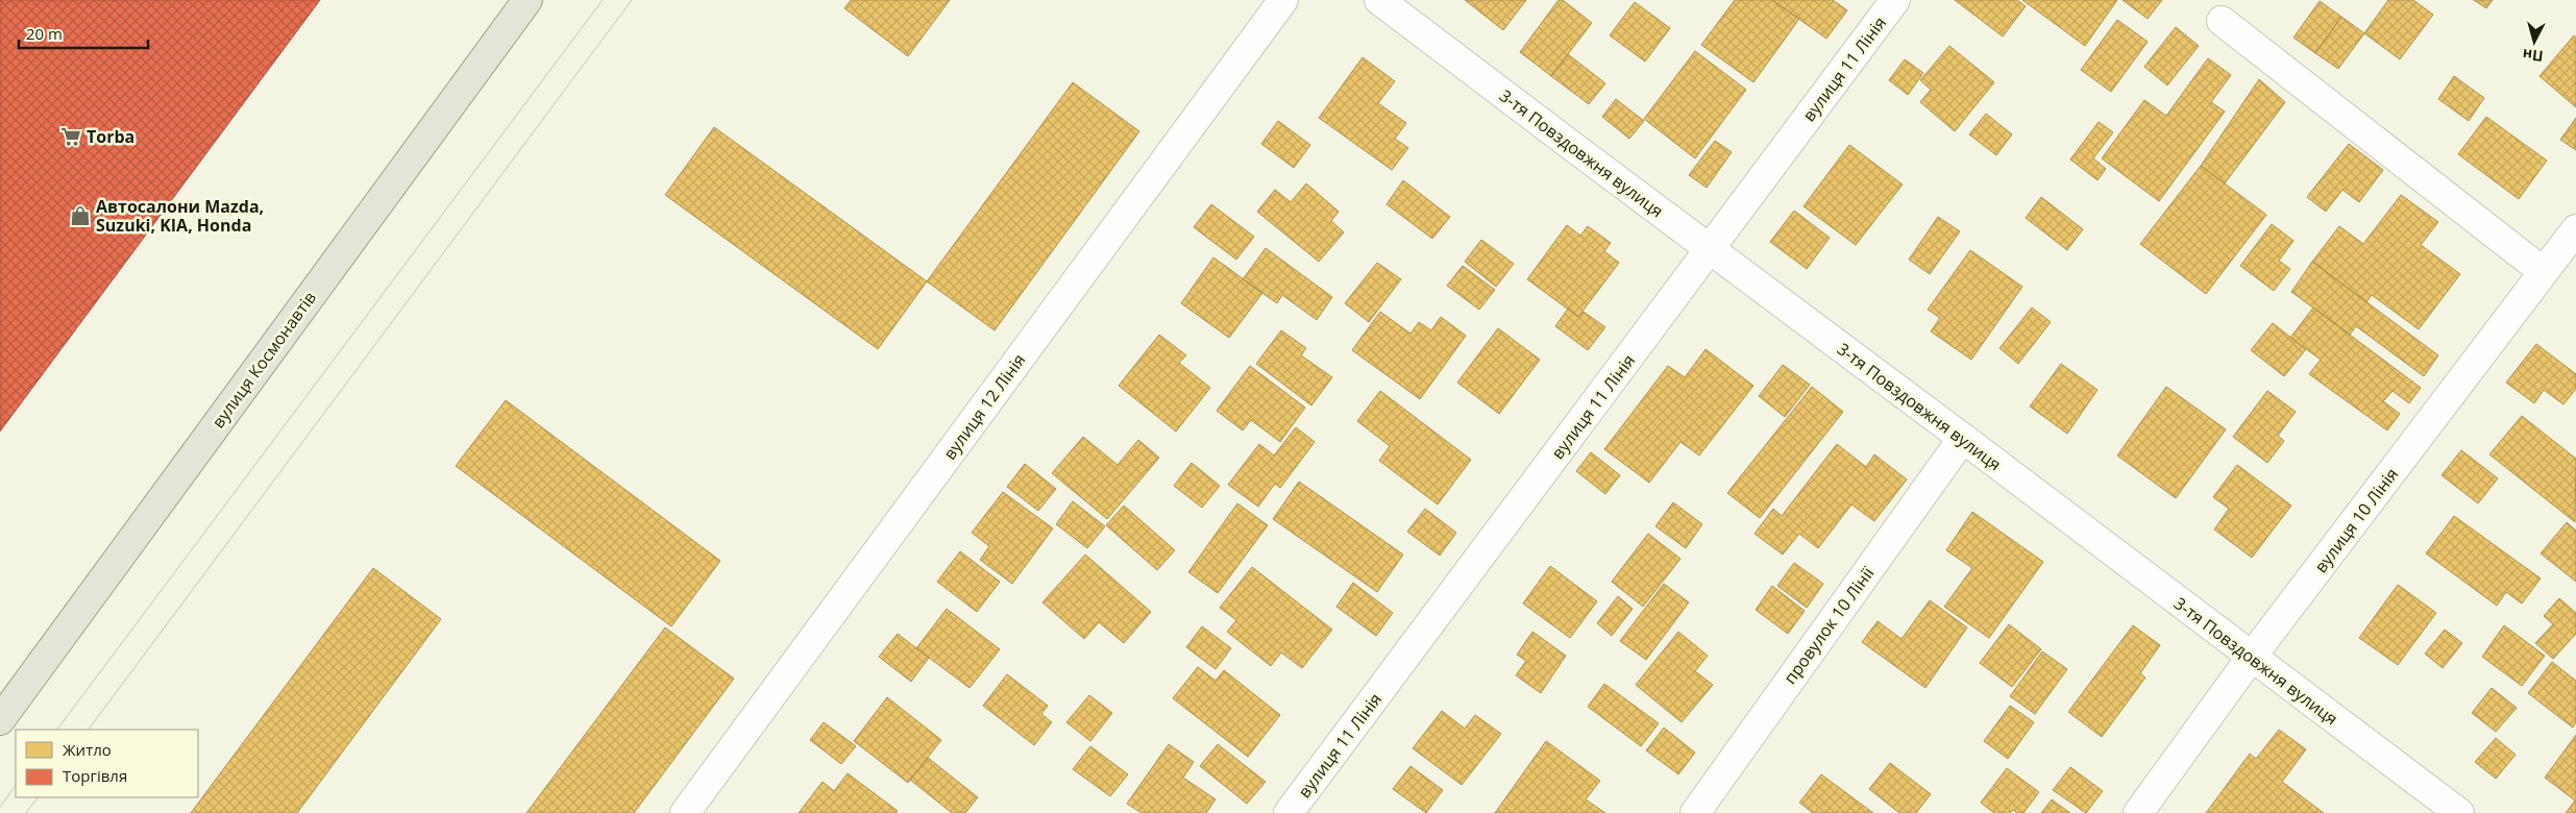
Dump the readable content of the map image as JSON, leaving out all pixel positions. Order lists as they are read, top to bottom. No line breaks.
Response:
{"streets":{"main road":["вулиця Космонавтів"],"street":["вулиця 11 Лінія","3-тя Повздовжня вулиця","вулиця 12 Лінія","вулиця 10 Лінія","провулок 10 Лінії"]},"crossings":[["вулиця 11 Лінія","3-тя Повздовжня вулиця"],["3-тя Повздовжня вулиця","вулиця 10 Лінія"],["3-тя Повздовжня вулиця","провулок 10 Лінії"]],"places":{"supermarket":["Torba"],"shop":["Автосалони Mazda, Suzuki, KIA, Honda"]},"legend":["Житло","Торгівля"],"scale_bar":"20 m","north":"bottom"}
